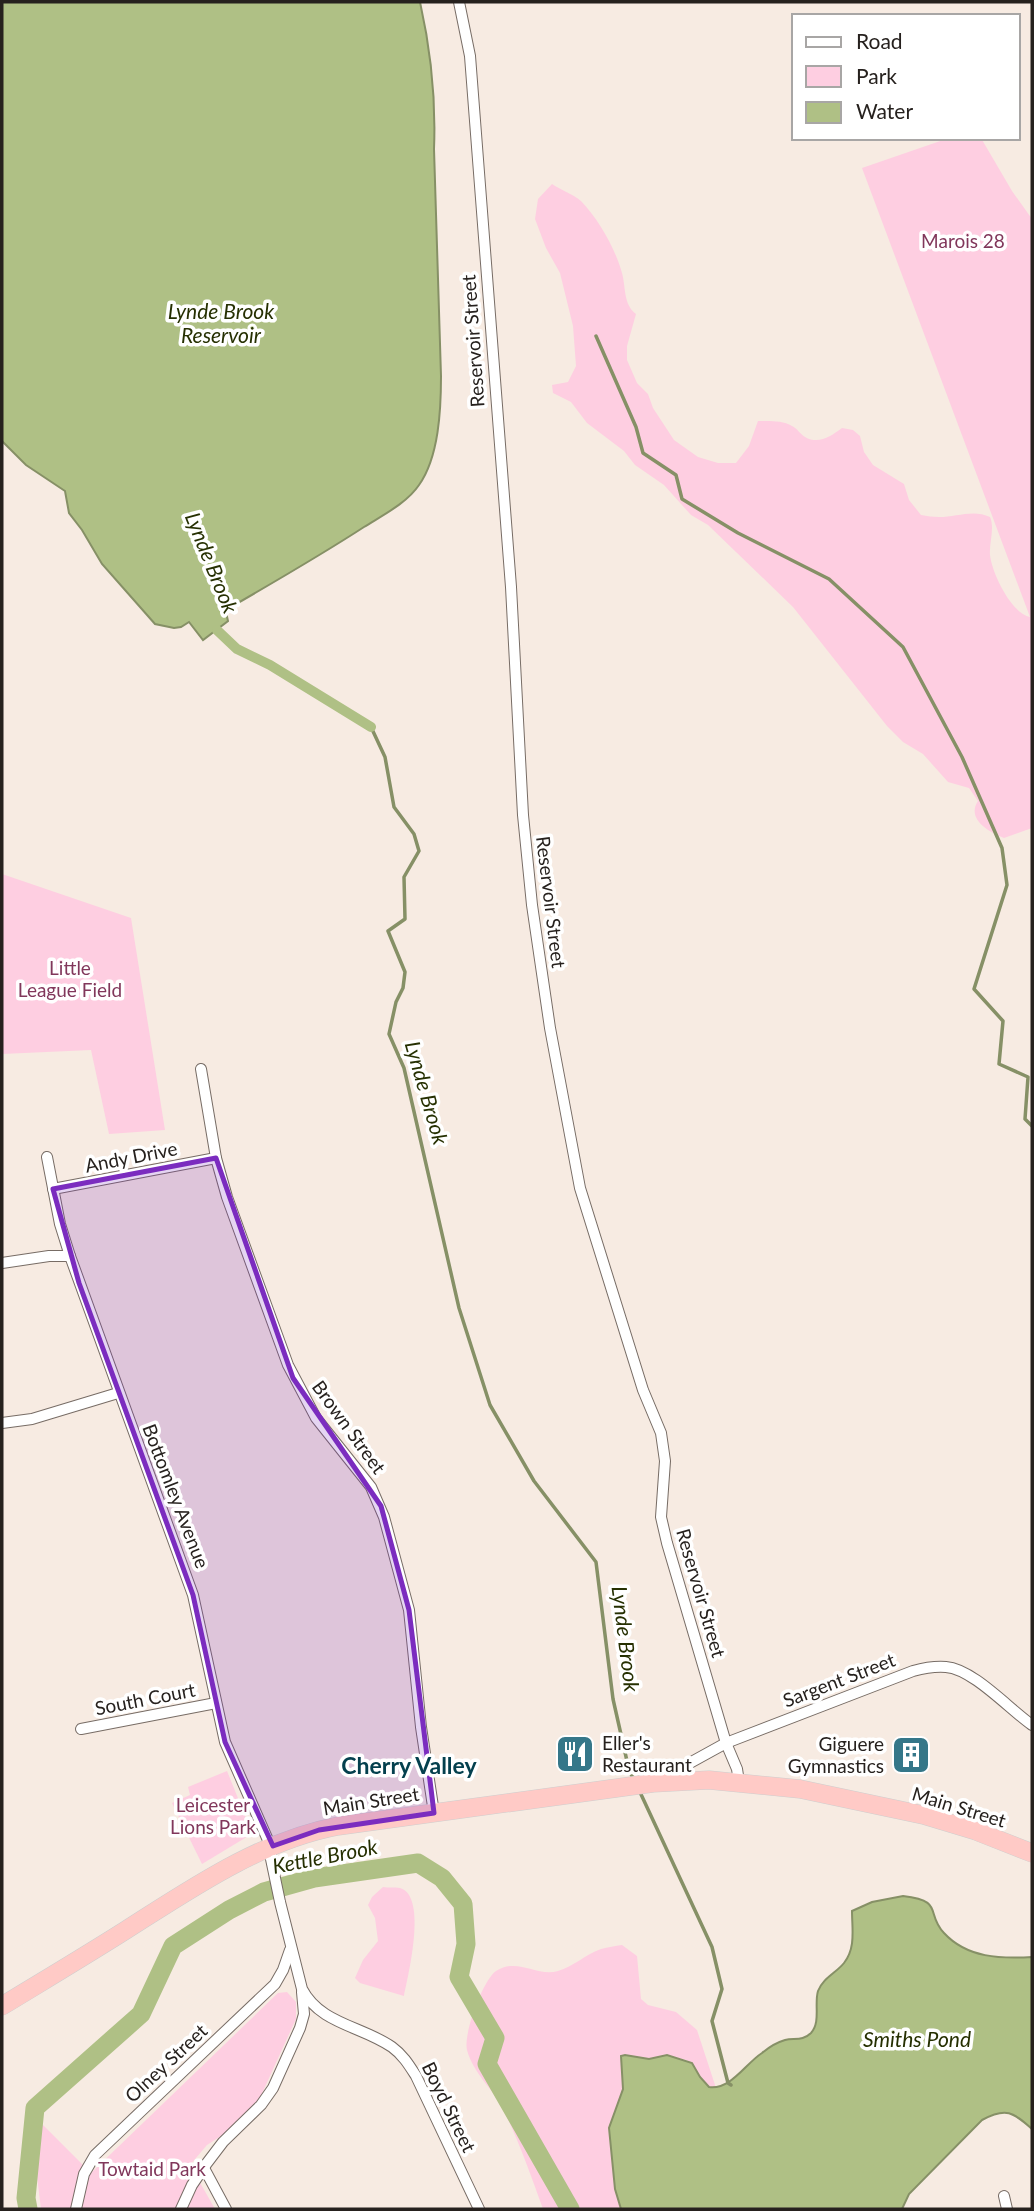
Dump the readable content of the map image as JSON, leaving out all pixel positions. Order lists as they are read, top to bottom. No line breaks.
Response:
{"streets":{"highway":["Main Street"],"street":["Reservoir Street","Andy Drive","Brown Street","Bottomley Avenue","Sargent Street","South Court","Olney Street","Boyd Street"]},"crossings":[["Reservoir Street","Sargent Street"],["Reservoir Street","Main Street"],["Andy Drive","Brown Street"],["Andy Drive","Bottomley Avenue"],["Brown Street","Main Street"],["Bottomley Avenue","South Court"],["Bottomley Avenue","Main Street"],["Bottomley Avenue","Olney Street"],["Bottomley Avenue","Boyd Street"],["Sargent Street","Main Street"]],"districts":["Cherry Valley"],"water":["Lynde Brook Reservoir","Lynde Brook","Kettle Brook","Smiths Pond"],"parks":["Marois 28","Little League Field","Leicester Lions Park","Towtaid Park"],"places":{"restaurant":["Eller's Restaurant"],"building":["Giguere Gymnastics"]},"legend":["Road","Park","Water"]}
